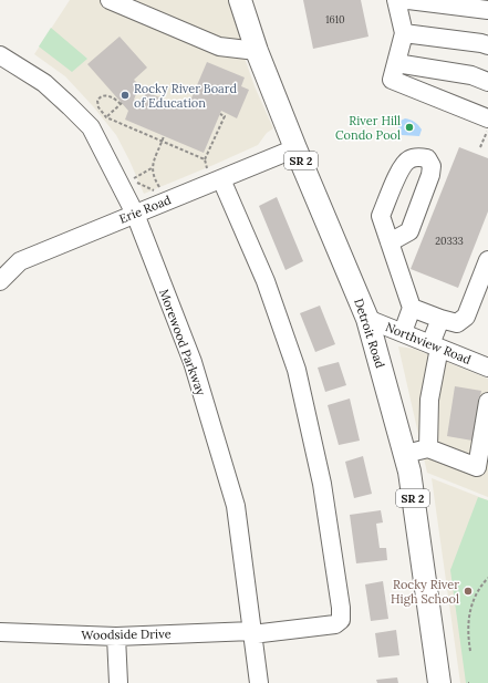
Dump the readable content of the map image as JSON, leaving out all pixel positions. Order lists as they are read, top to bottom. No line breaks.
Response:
{"streets":{"main road":["SR 2","Detroit Road"],"street":["Erie Road","Morewood Parkway","Northview Road","Woodside Drive"]},"crossings":[["Erie Road","Detroit Road"],["Erie Road","Morewood Parkway"],["Erie Road","Woodside Drive"],["Detroit Road","Northview Road"],["Morewood Parkway","Woodside Drive"]],"places":["Rocky River Board of Education","River Hill Condo Pool","Rocky River High School"],"house_numbers":["1610","20333"]}
